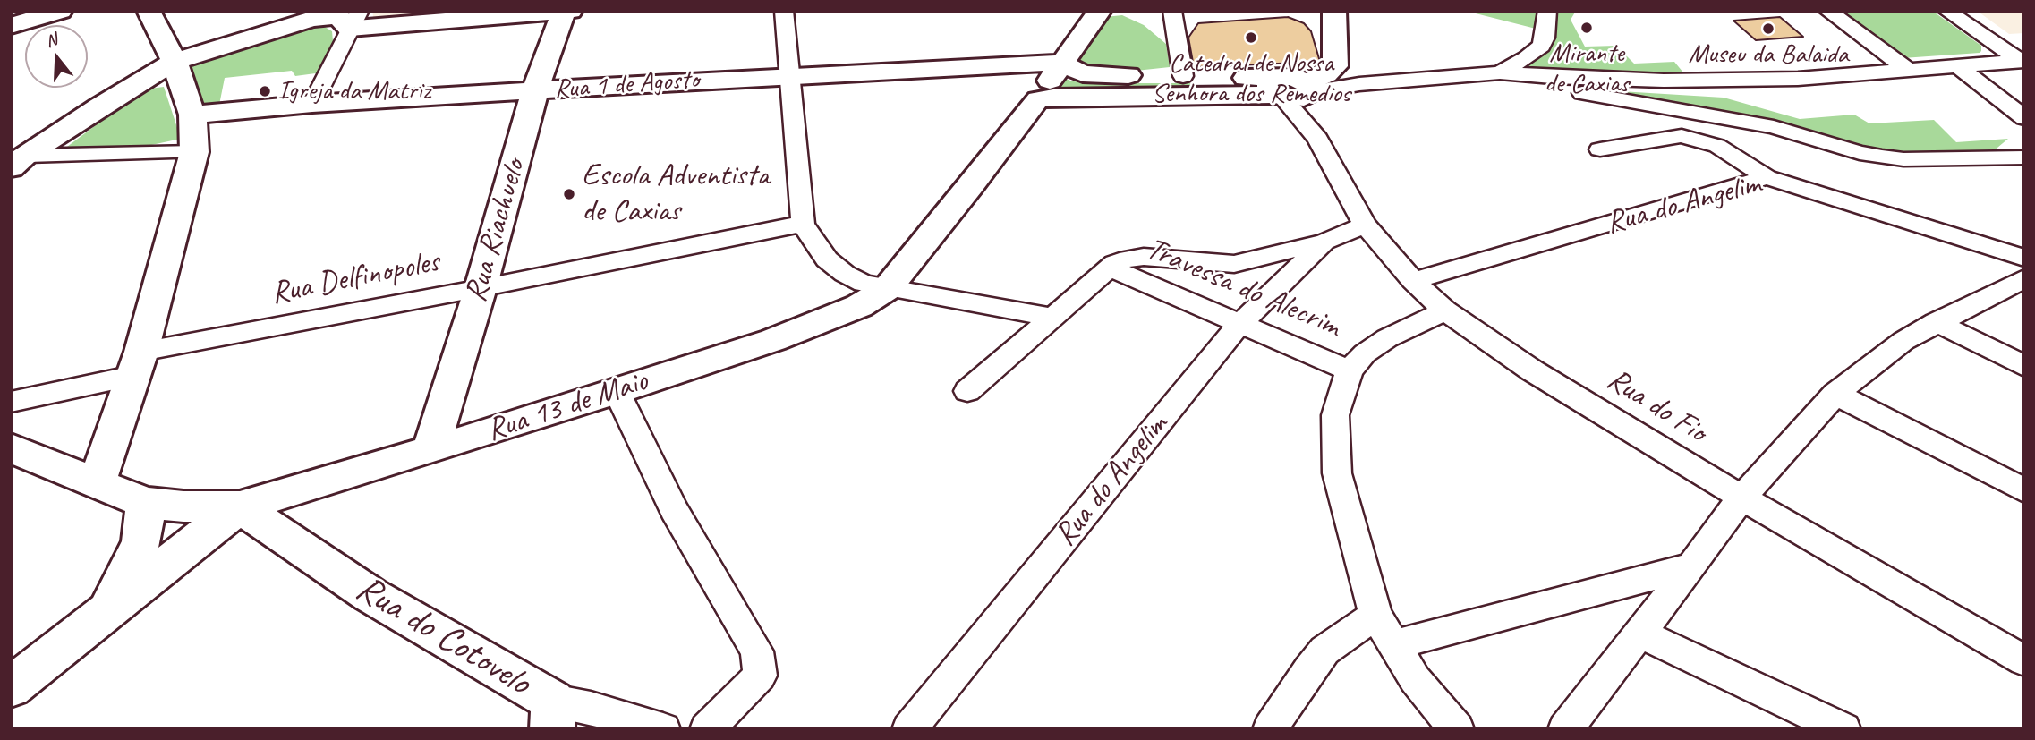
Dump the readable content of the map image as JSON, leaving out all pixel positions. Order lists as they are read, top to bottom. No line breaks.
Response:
{"streets":{"main road":["Rua 1 de Agosto","Rua Riachuelo","Rua 13 de Maio","Rua do Cotovelo"],"street":["Rua do Angelim","Rua Delfinopoles","Travessa do Alecrim","Rua do Fio"]},"crossings":[["Rua 1 de Agosto","Rua Riachuelo"],["Rua do Angelim","Travessa do Alecrim"],["Rua do Angelim","Rua do Fio"],["Rua Riachuelo","Rua Delfinopoles"],["Rua Riachuelo","Rua 13 de Maio"],["Rua 13 de Maio","Rua do Cotovelo"]],"places":["Mirante de Caxias","Museu da Balaida","Catedral de Nossa Senhora dos Remedios","Igreja da Matriz","Escola Adventista de Caxias"],"north":"top"}
